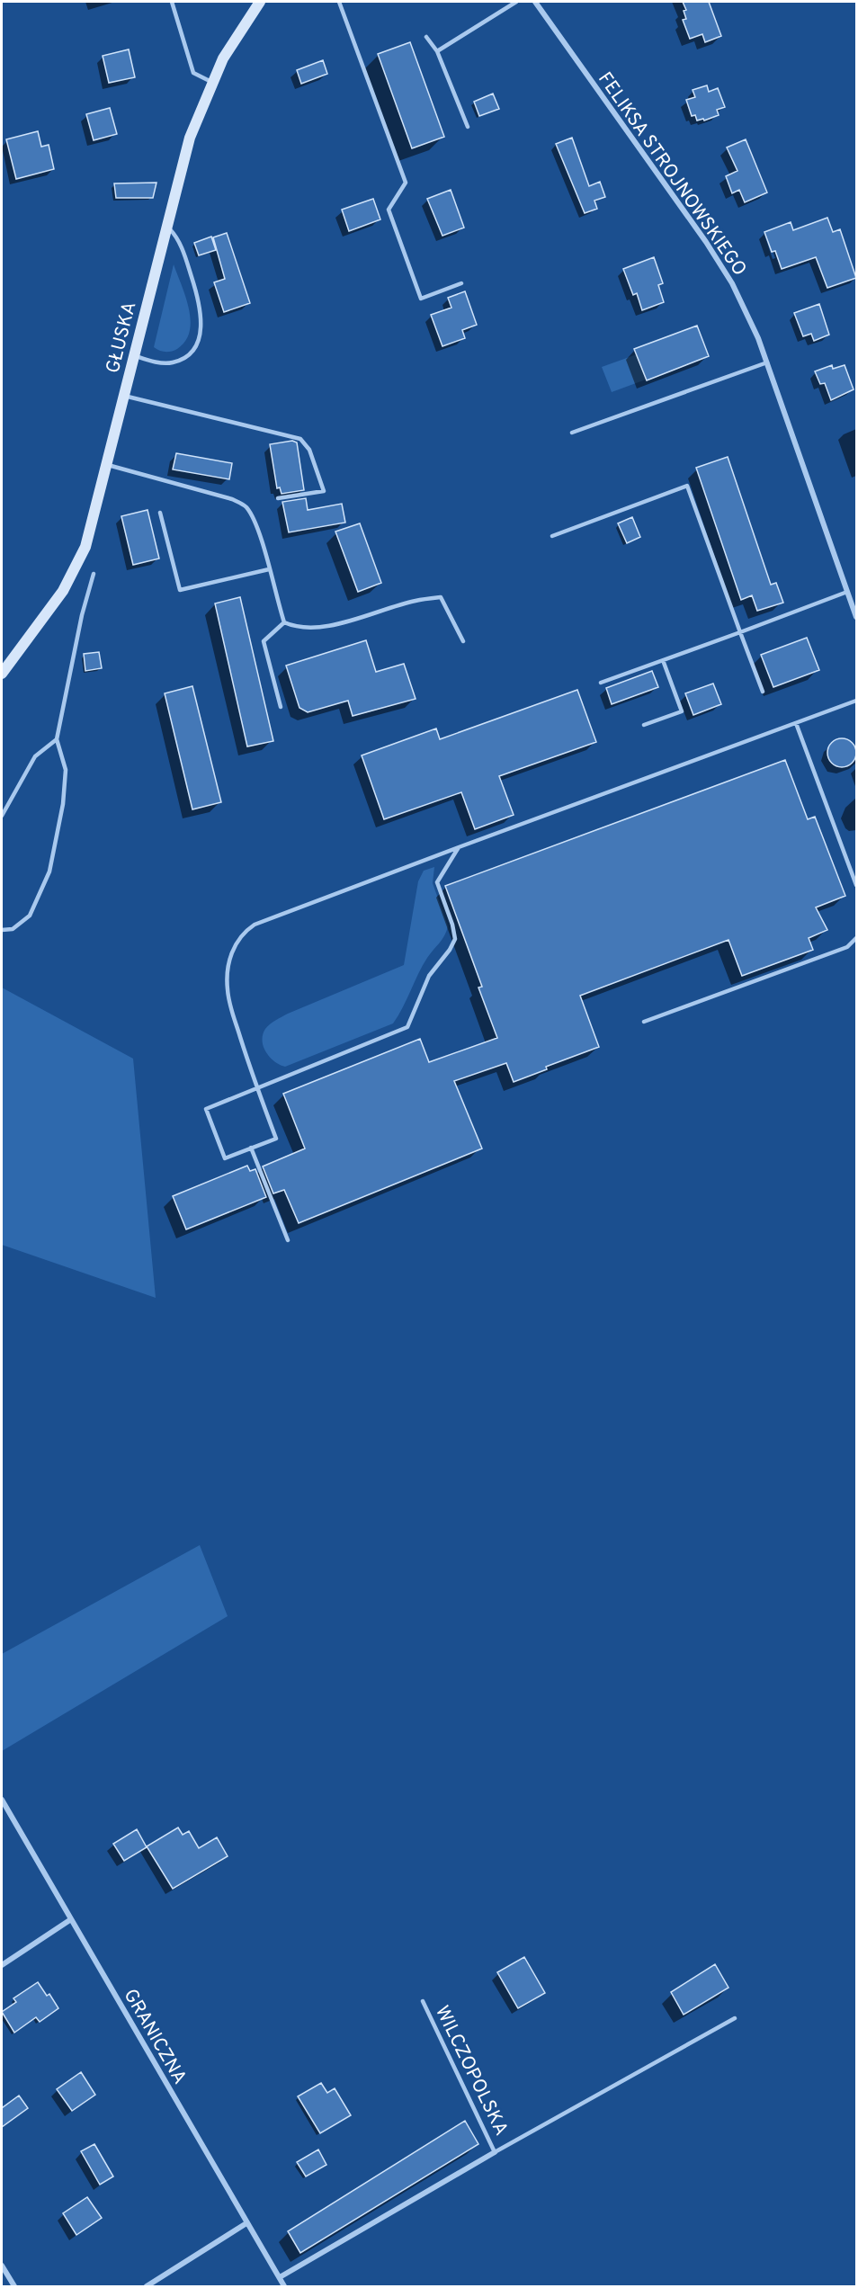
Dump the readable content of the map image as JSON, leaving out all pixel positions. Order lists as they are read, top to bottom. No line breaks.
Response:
{"streets":{"street":["FELIKSA STROJNOWSKIEGO","GŁUSKA","GRANICZNA"],"lane":["WILCZOPOLSKA"]}}
